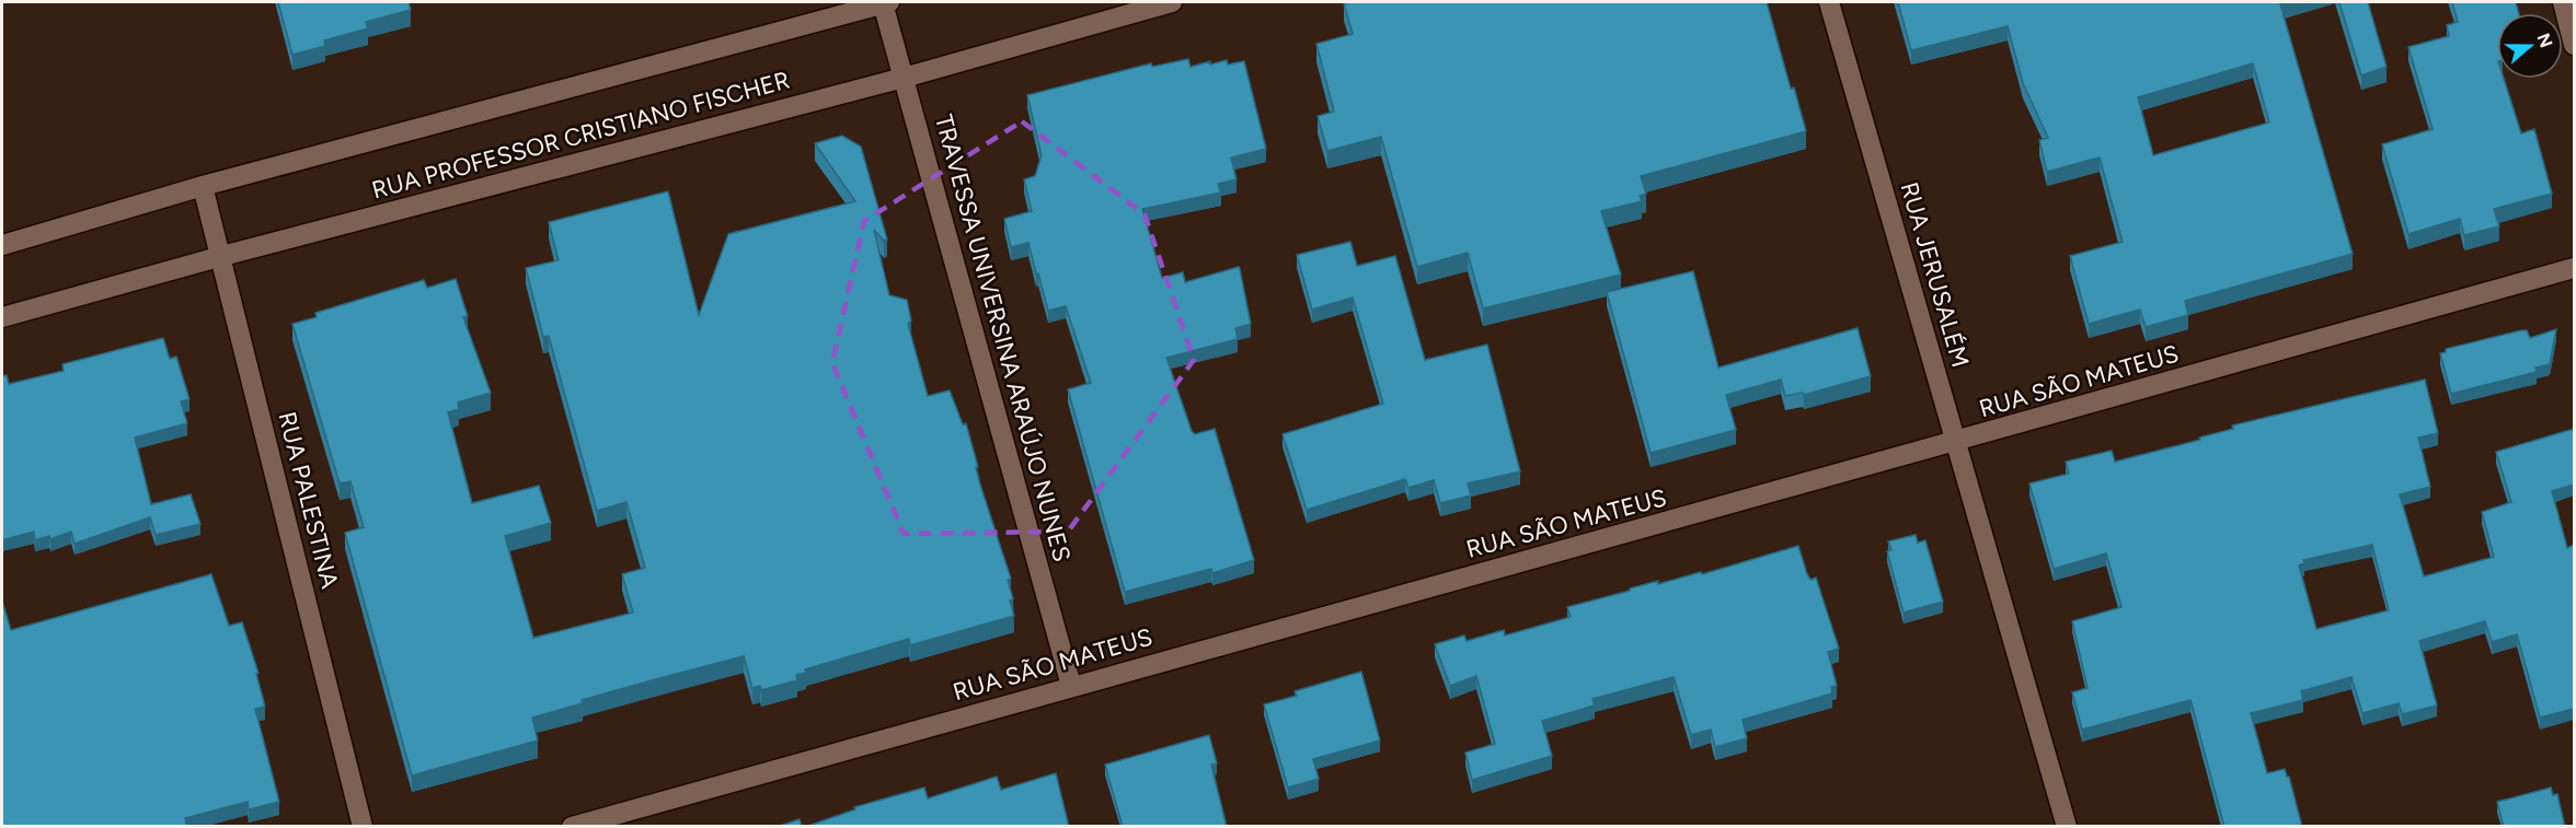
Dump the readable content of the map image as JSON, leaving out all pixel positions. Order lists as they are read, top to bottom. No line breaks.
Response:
{"streets":{"street":["RUA PROFESSOR CRISTIANO FISCHER","RUA JERUSALÉM","TRAVESSA UNIVERSINA ARAÚJO NUNES","RUA SÃO MATEUS","RUA PALESTINA"]},"crossings":[["RUA PROFESSOR CRISTIANO FISCHER","TRAVESSA UNIVERSINA ARAÚJO NUNES"],["RUA PROFESSOR CRISTIANO FISCHER","RUA PALESTINA"],["RUA JERUSALÉM","RUA SÃO MATEUS"],["TRAVESSA UNIVERSINA ARAÚJO NUNES","RUA SÃO MATEUS"]],"north":"right"}
